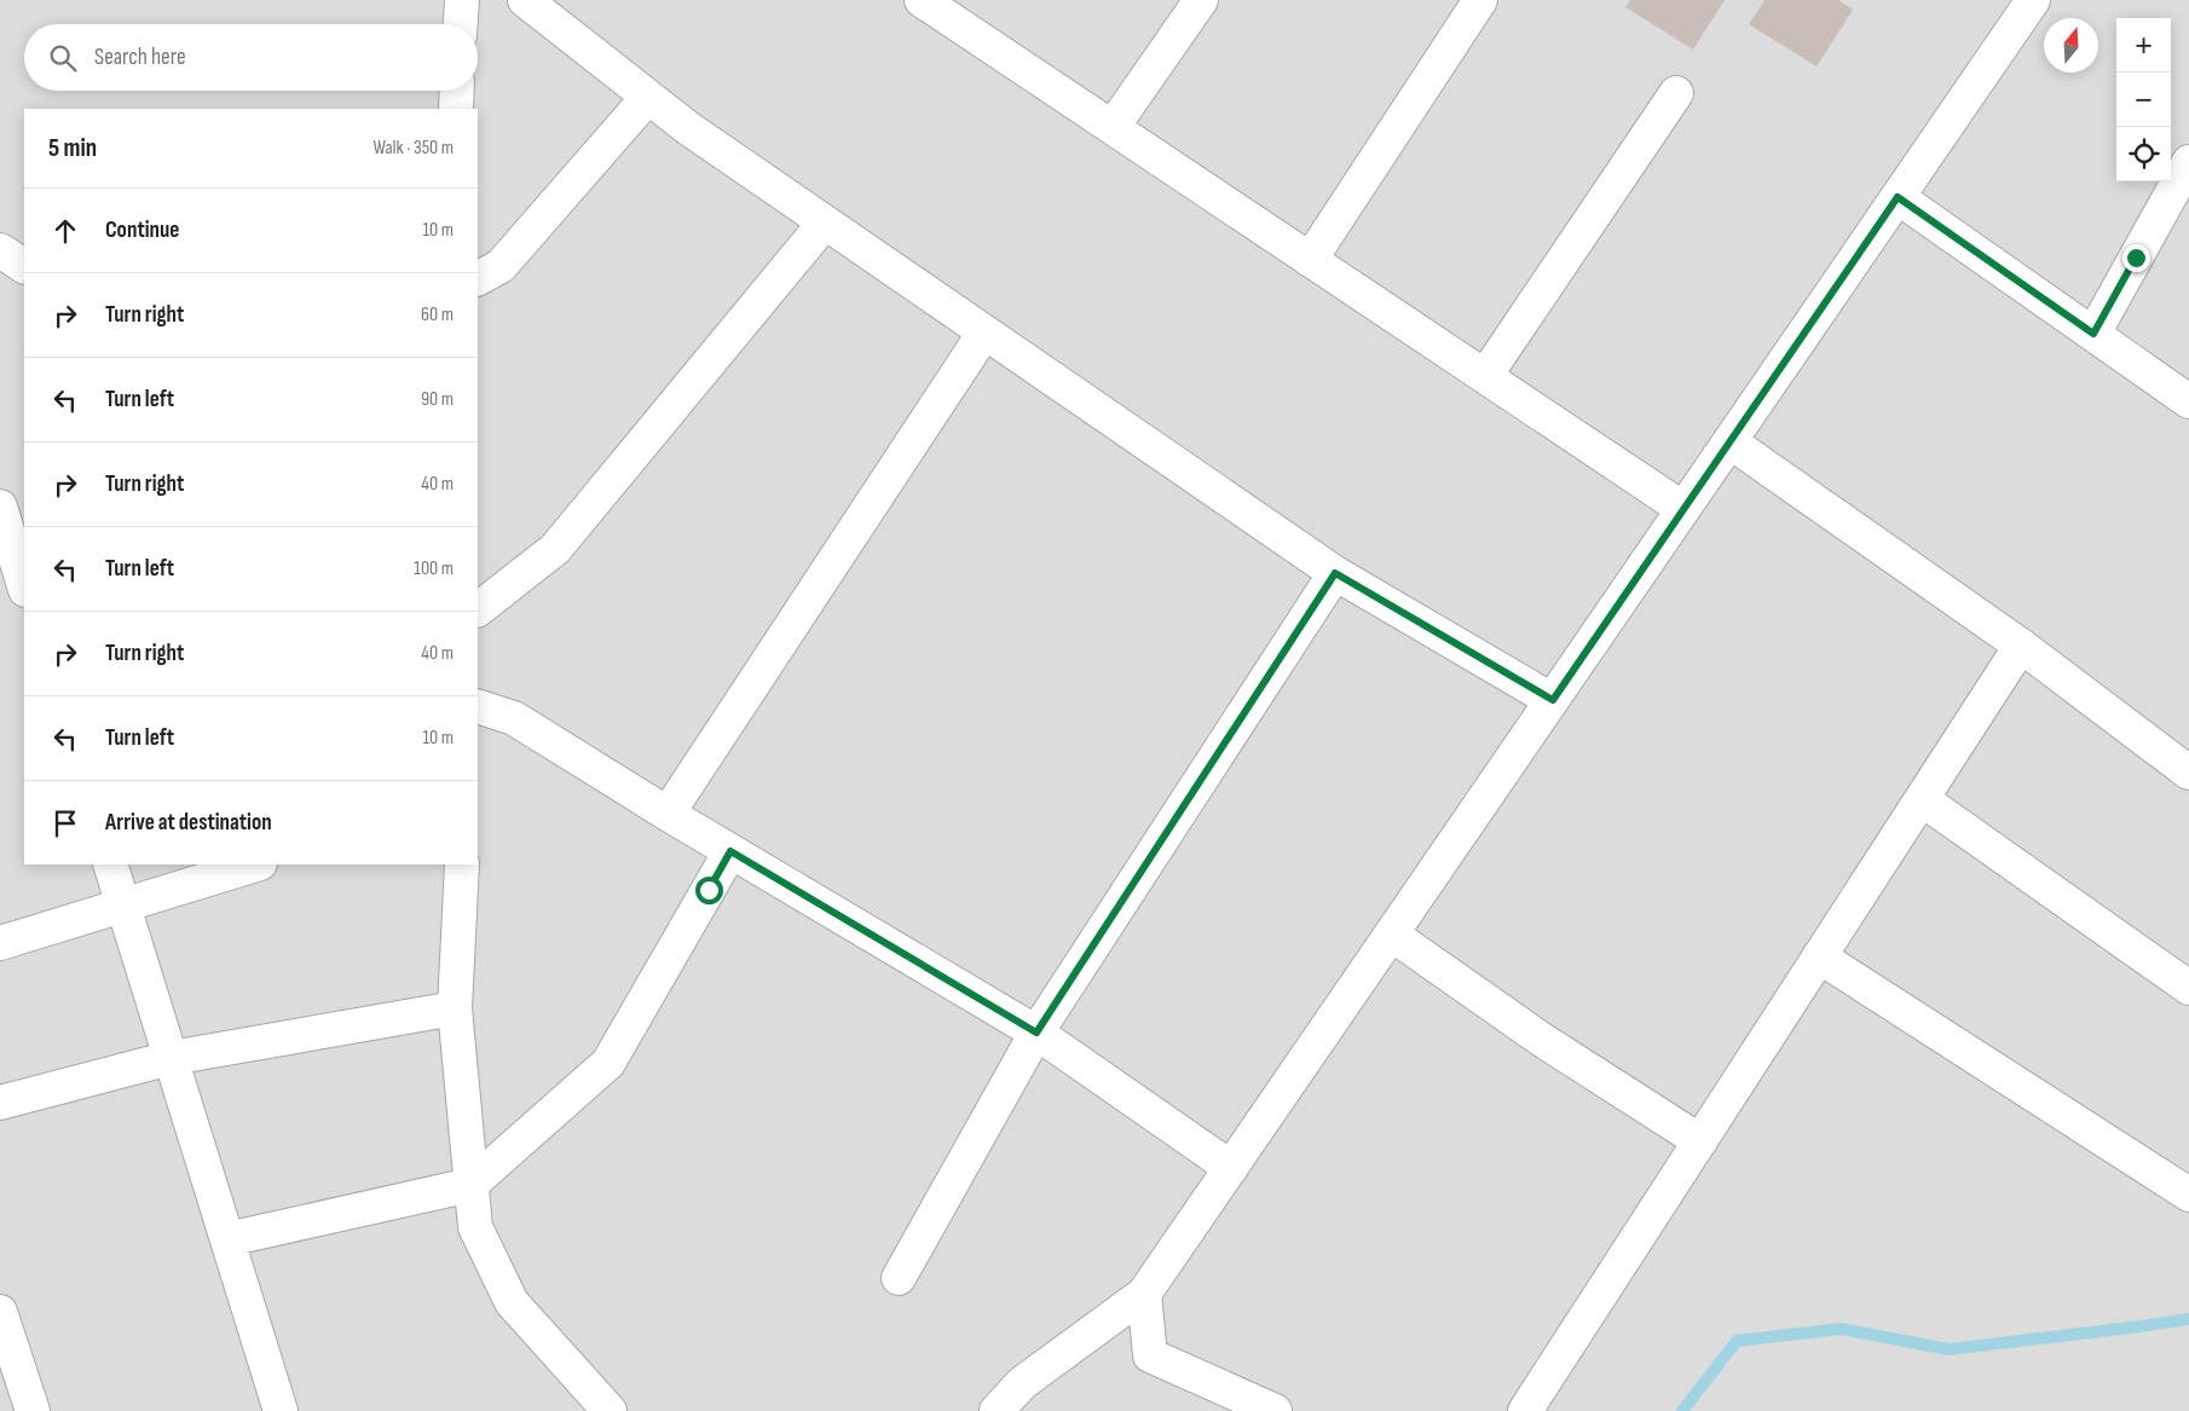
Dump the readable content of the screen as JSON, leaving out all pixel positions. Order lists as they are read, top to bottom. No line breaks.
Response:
{"north":"top","page":{"map_buttons":["+","−"],"search":"Search here","heading":["5 min","Walk · 350 m"],"list":[["Continue","10 m"],["Turn right","60 m"],["Turn left","90 m"],["Turn right","40 m"],["Turn left","100 m"],["Turn right","40 m"],["Turn left","10 m"],"Arrive at destination"]}}
